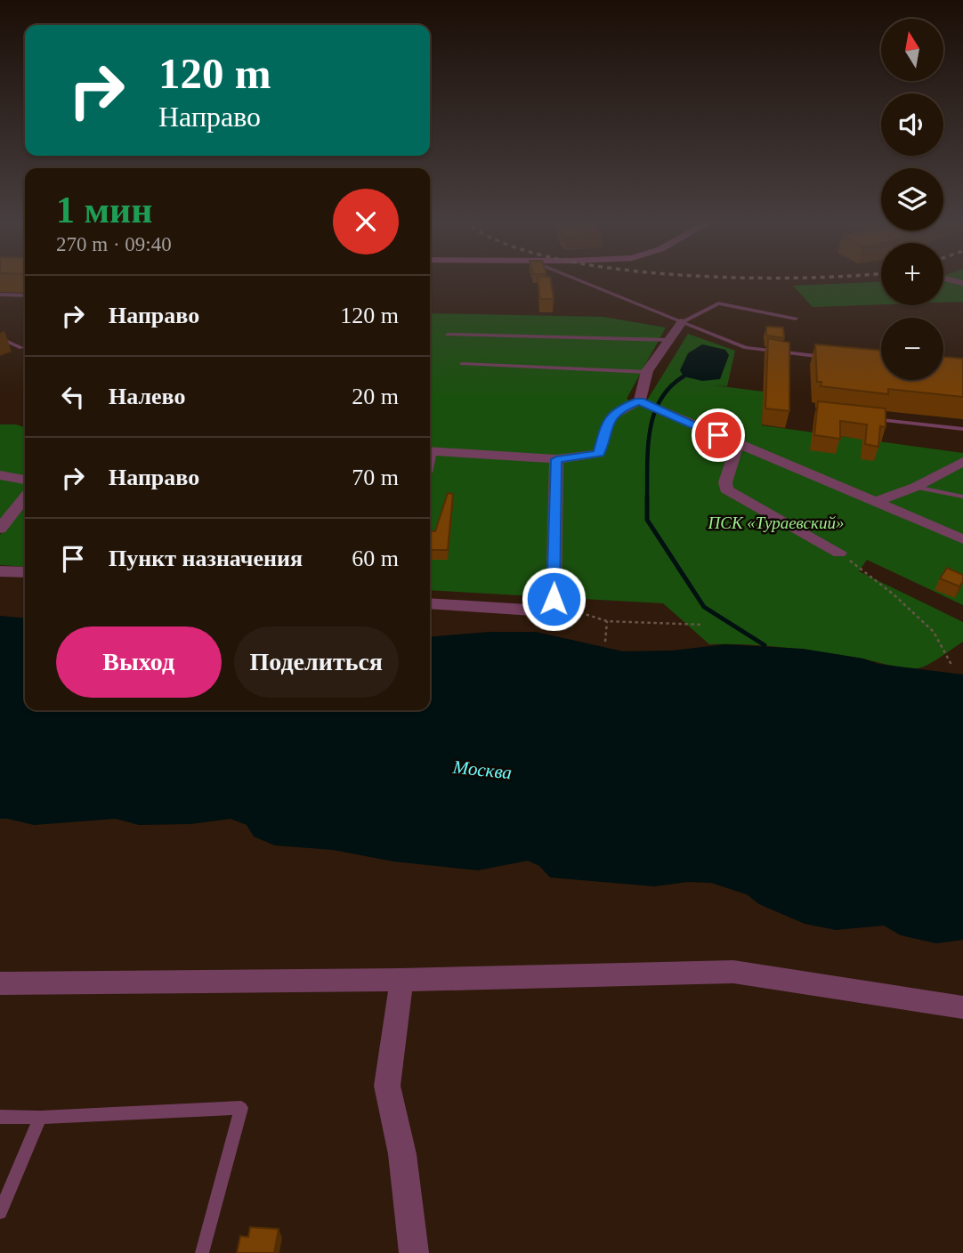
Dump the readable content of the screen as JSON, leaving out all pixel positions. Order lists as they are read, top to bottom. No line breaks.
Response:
{"water":["Москва"],"parks":["ПСК «Тураевский»"],"north":"top","page":{"map_buttons":["+","−"],"turn":["120 m","Направо"],"heading":["1 мин","270 m · 09:40"],"list":[{"name":"Направо","value":"120 m"},{"name":"Налево","value":"20 m"},{"name":"Направо","value":"70 m"},{"name":"Пункт назначения","value":"60 m"}],"buttons":["Выход","Поделиться"]}}
